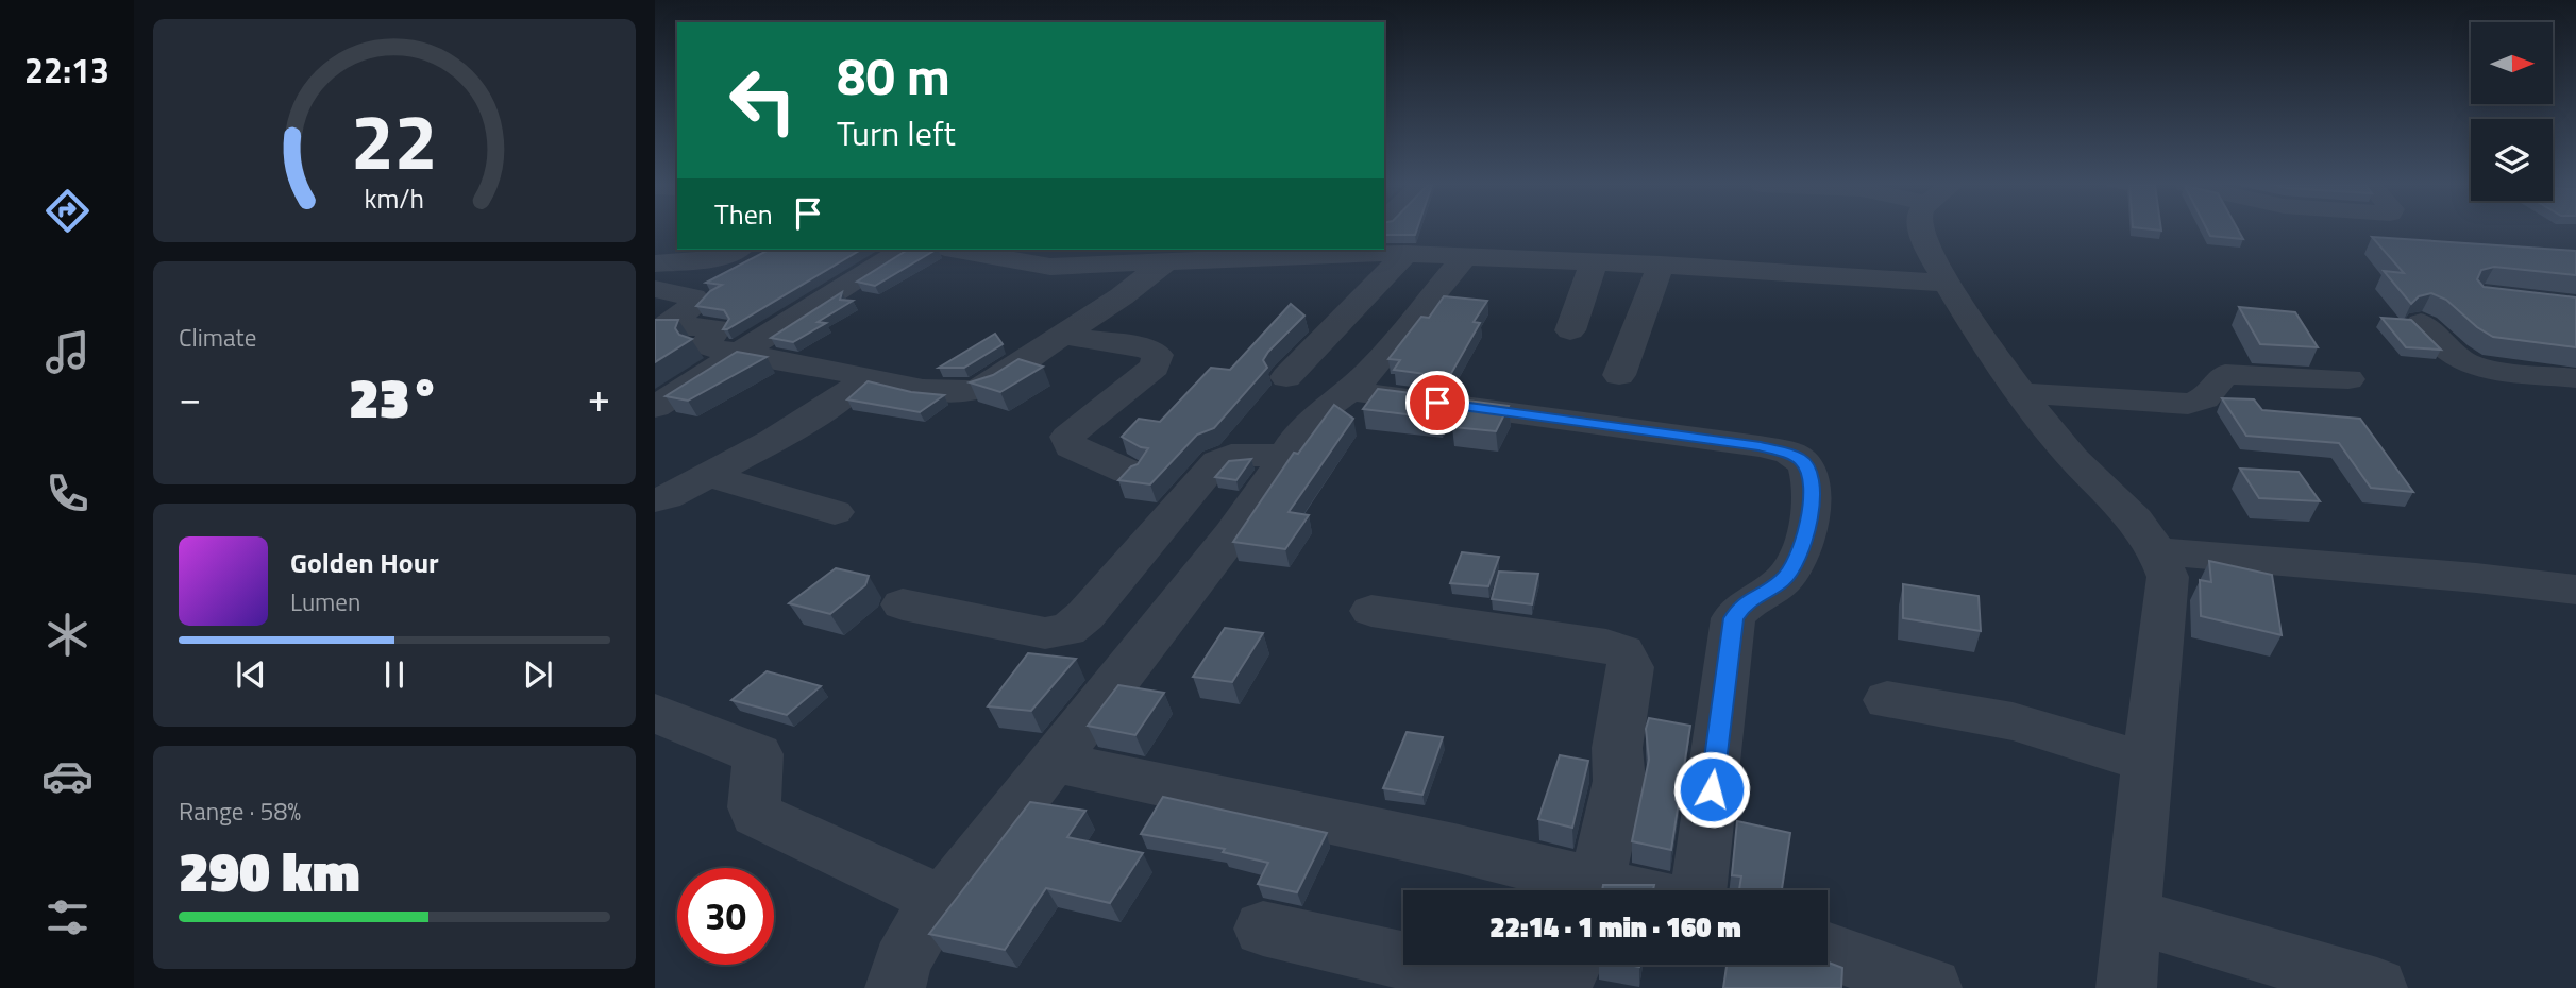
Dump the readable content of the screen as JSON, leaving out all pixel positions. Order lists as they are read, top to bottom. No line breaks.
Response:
{"north":"right","page":{"tabs":"22:13","turn":["80 m","Turn left"],"then":"Then","tile":["Climate",["Range · 58%","290 km"]],"heat":["−","23°","+"],"song":["Golden Hour","Lumen"],"limit":"30","trip":"22:14 · 1 min · 160 m","gauge":["22","km/h"]}}
